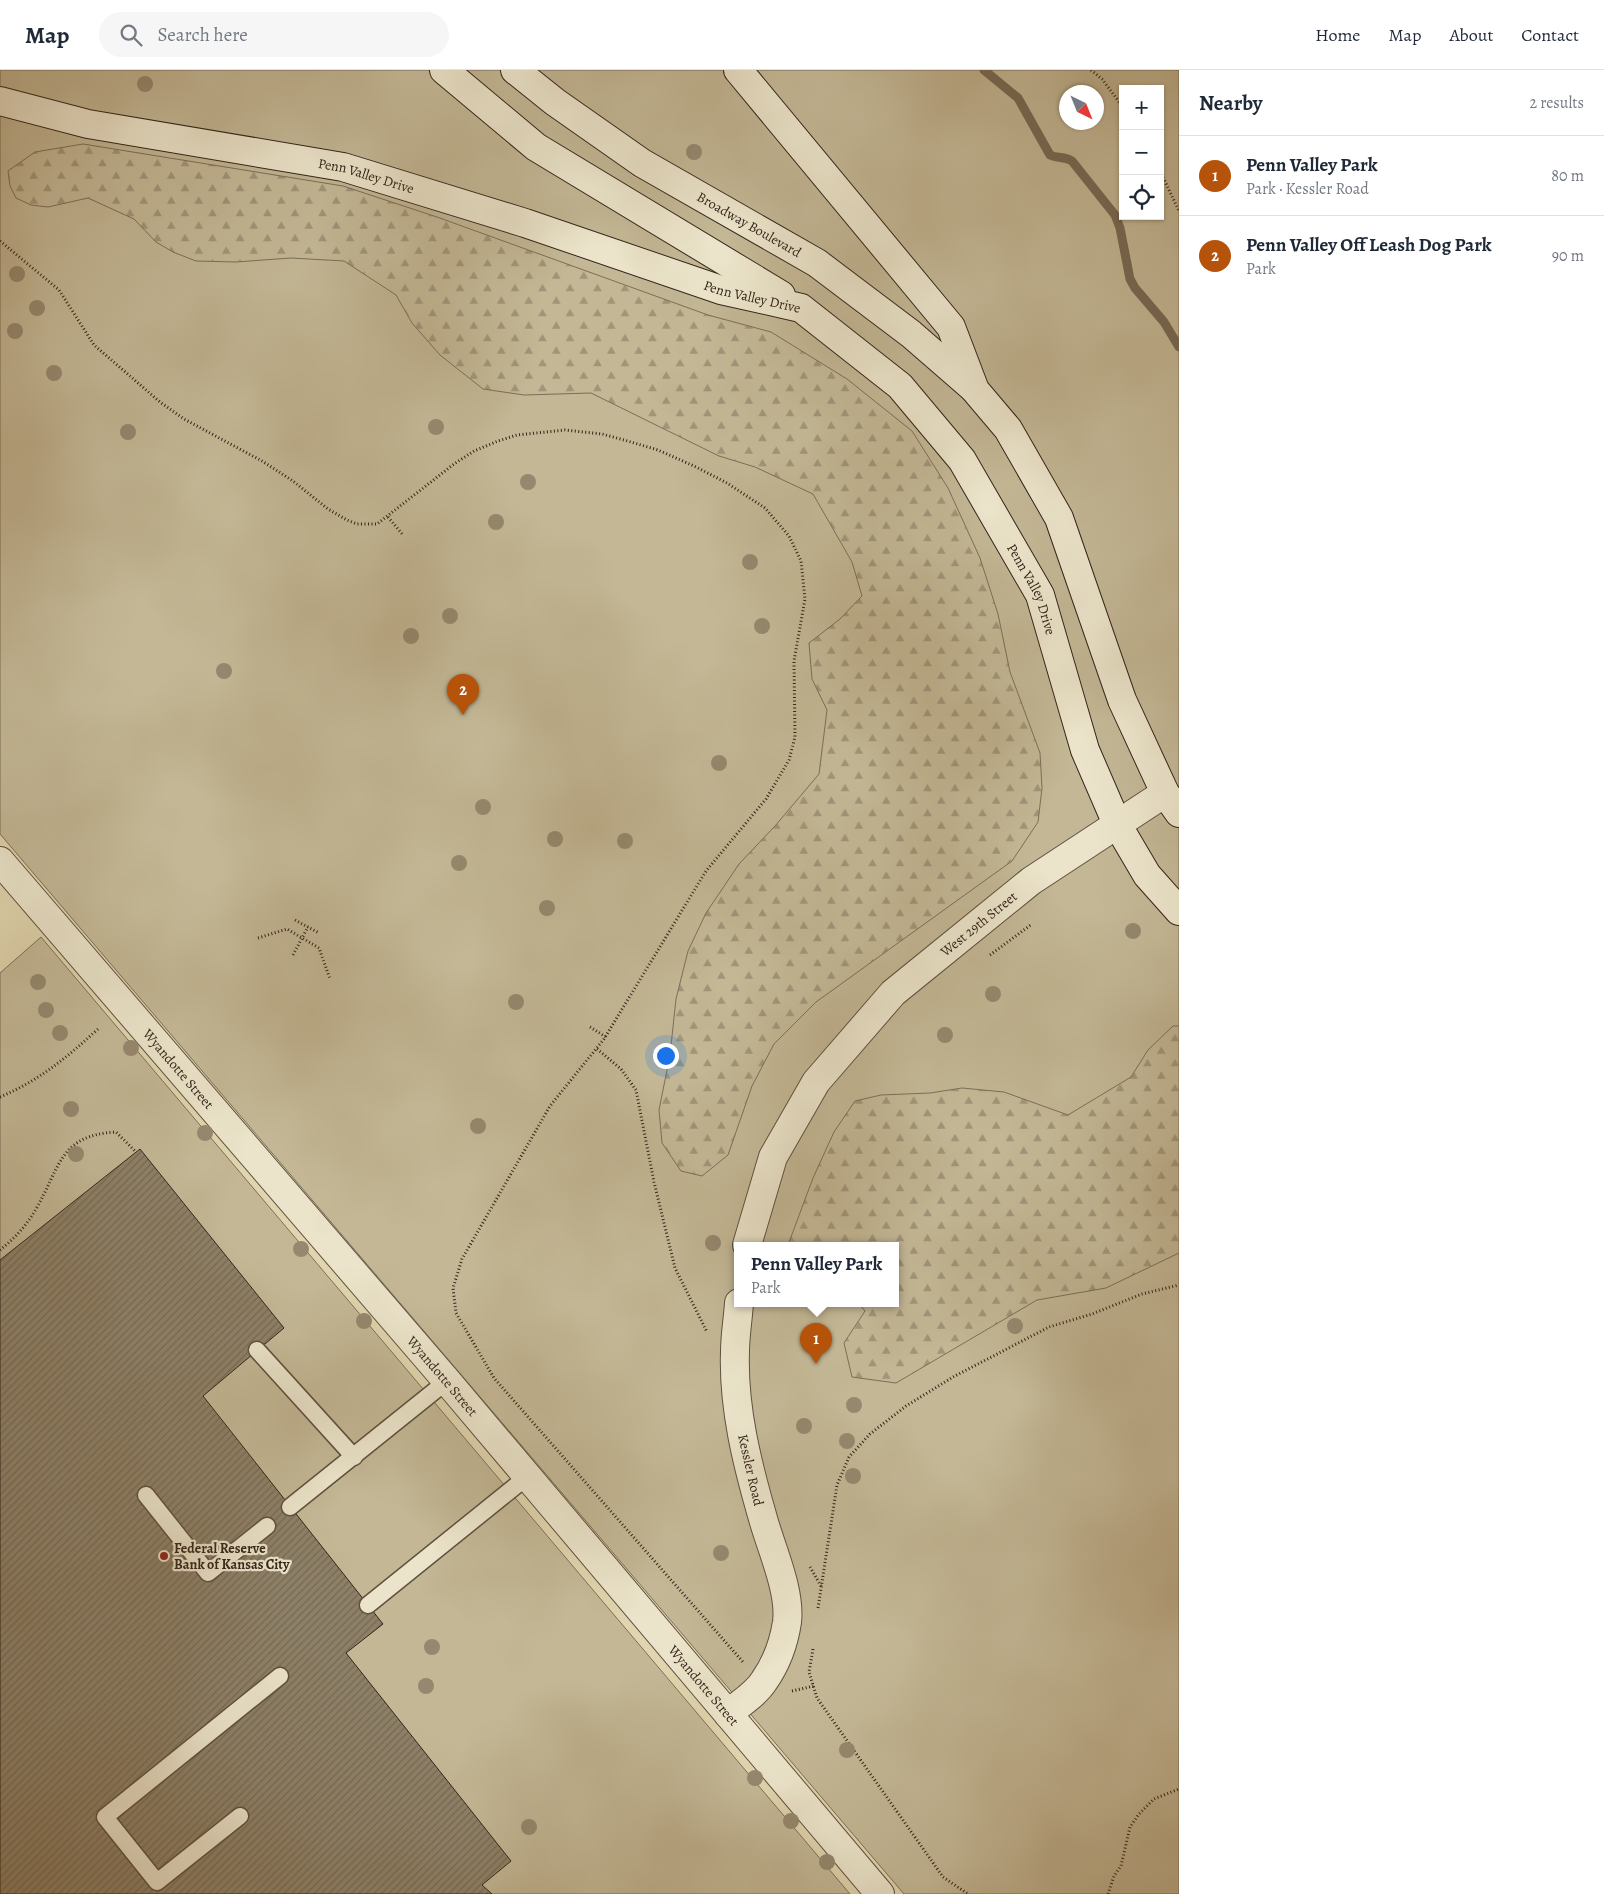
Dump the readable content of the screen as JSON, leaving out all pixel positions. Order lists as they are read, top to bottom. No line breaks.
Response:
{"streets":{"main road":["Penn Valley Drive","Broadway Boulevard","West 29th Street","Wyandotte Street","Kessler Road"]},"crossings":[["Penn Valley Drive","West 29th Street"]],"places":["Federal Reserve Bank of Kansas City"],"north":"bottom right","page":{"header":"Map","search":"Search here","nav":["Home","Map","About","Contact"],"heading":["Nearby","2 results"],"map_buttons":["+","−"],"list":[{"mark":"1","name":"Penn Valley Park","note":"Park · Kessler Road","value":"80 m"},{"mark":"2","name":"Penn Valley Off Leash Dog Park","note":"Park","value":"90 m"}],"pins":["2","1"],"popup":["Penn Valley Park","Park"]}}
